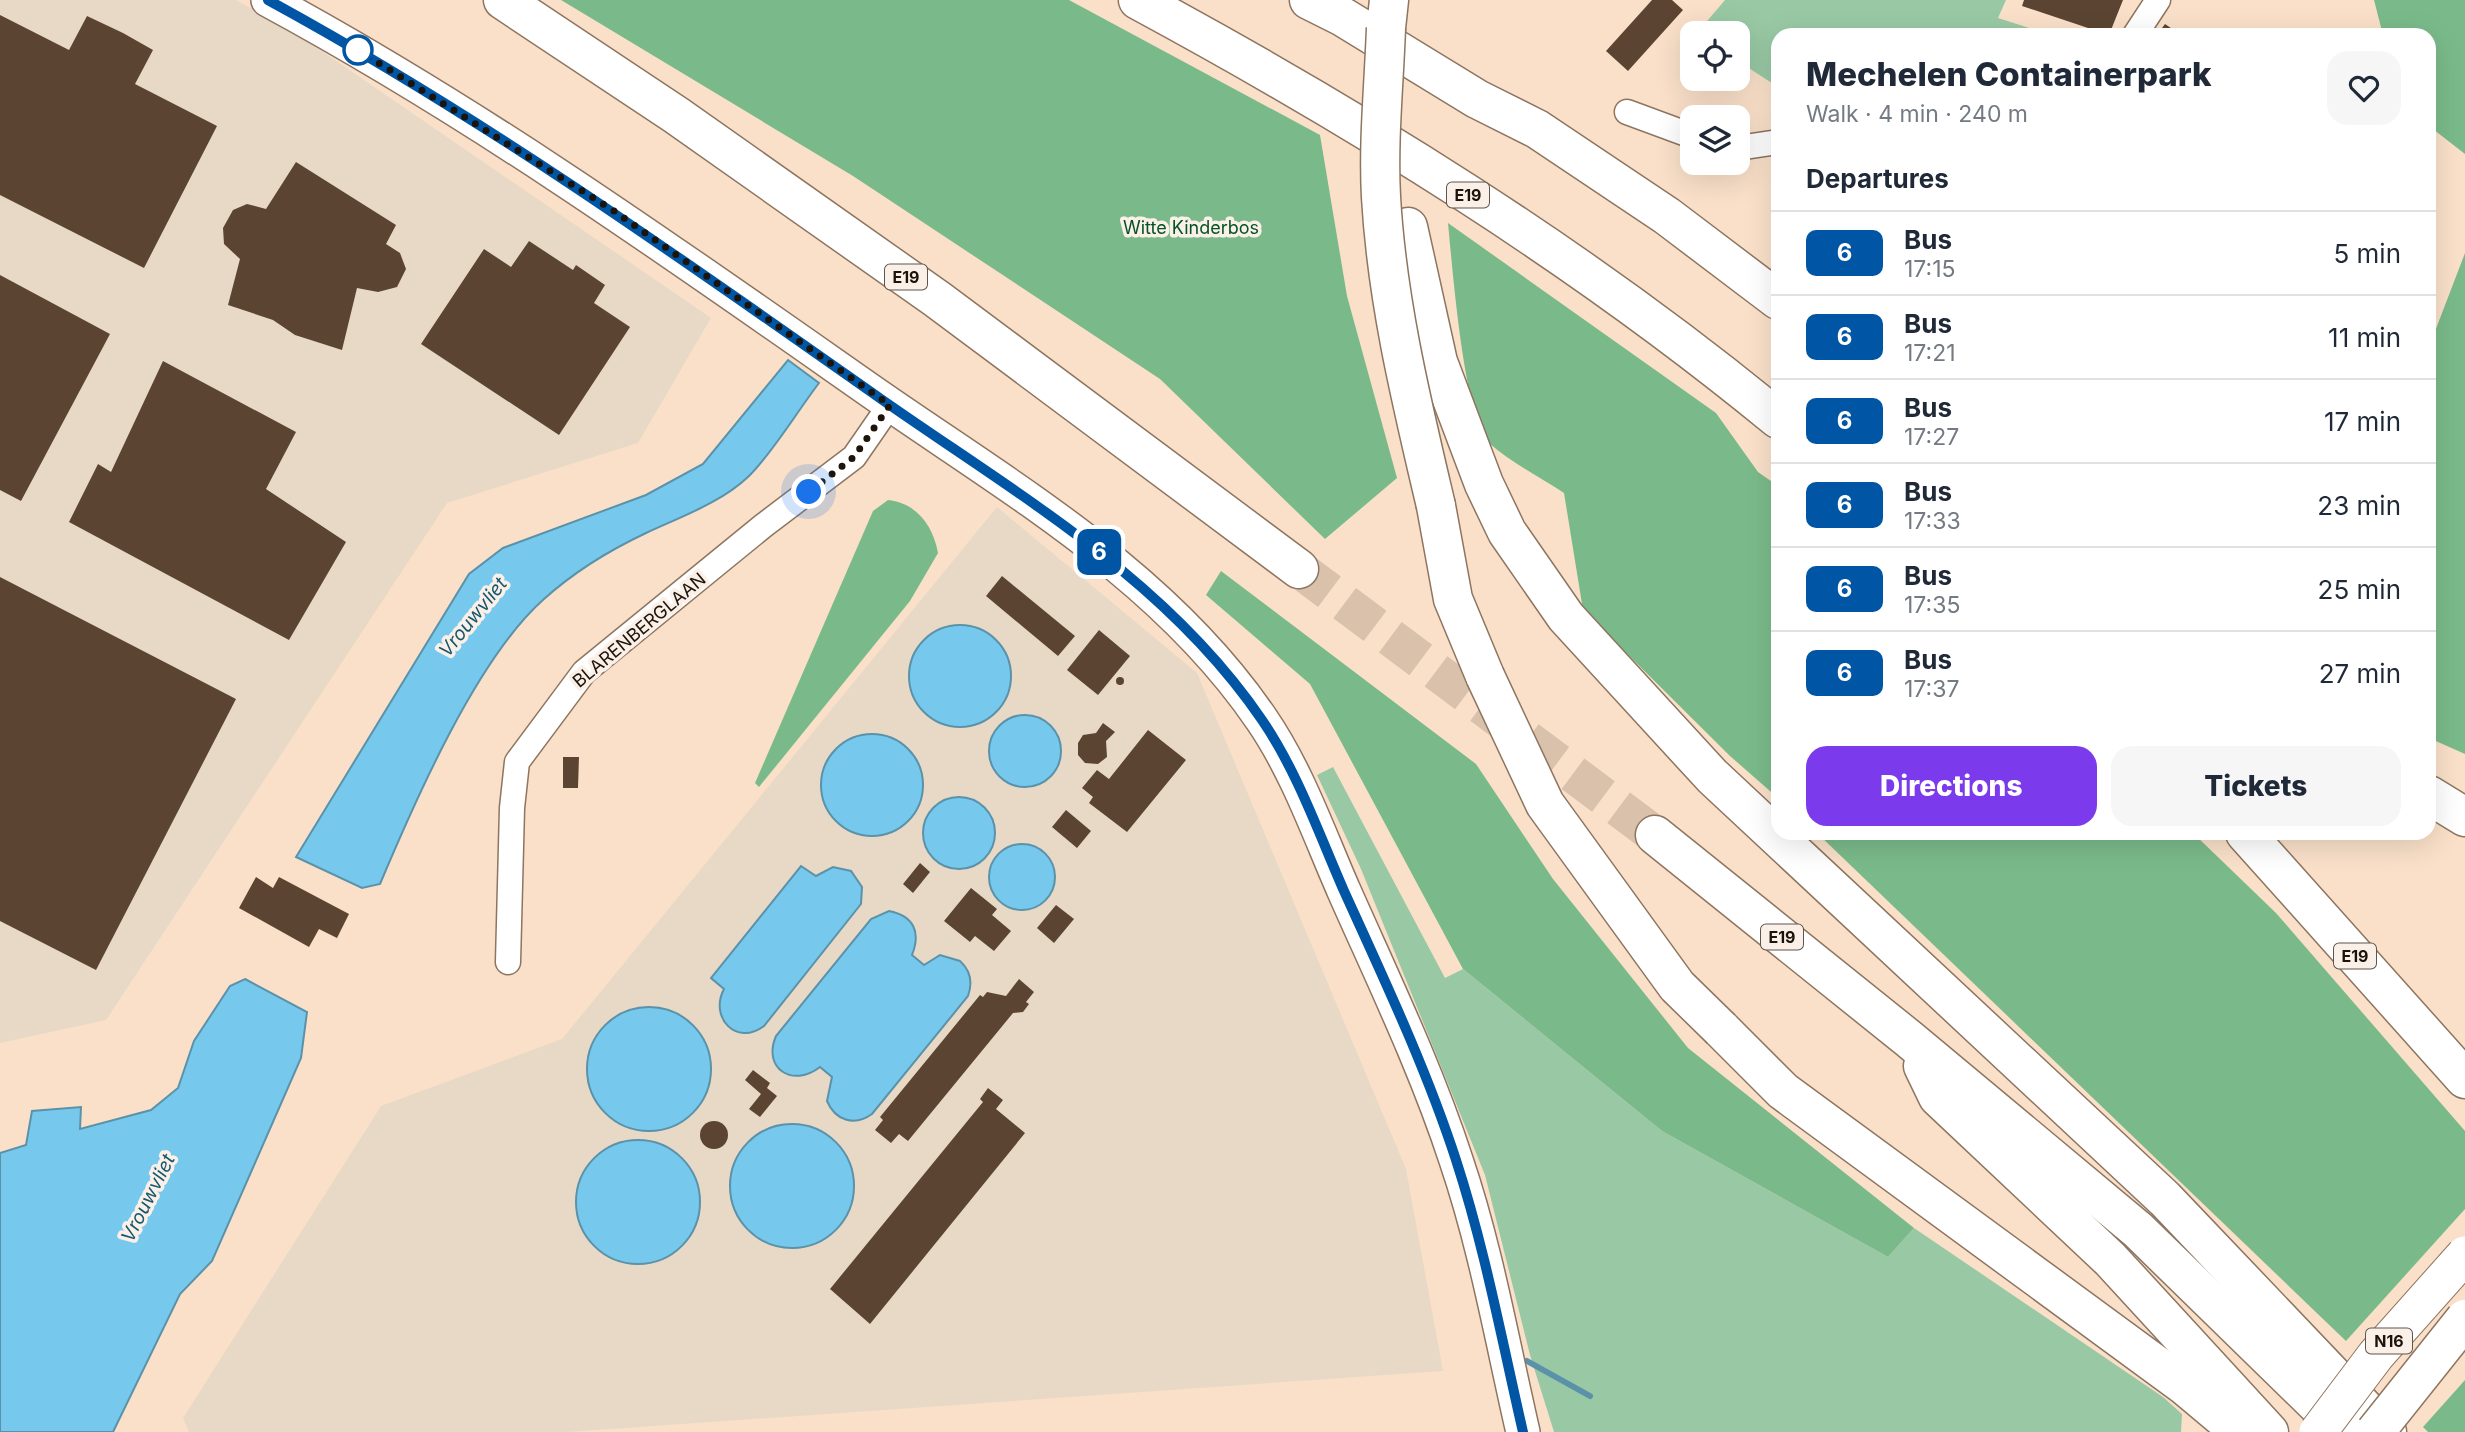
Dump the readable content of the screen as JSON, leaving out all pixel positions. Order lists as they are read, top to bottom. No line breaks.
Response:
{"streets":{"highway":["E19","N16"],"street":["BLARENBERGLAAN"]},"water":["Vrouwvliet"],"parks":["Witte Kinderbos"],"lines":["bus line 6"],"page":{"on_map":"6","heading":[["Mechelen Containerpark","Walk · 4 min · 240 m"],"Departures"],"list":[{"mark":"6","name":"Bus","note":"17:15","value":"5 min"},{"mark":"6","name":"Bus","note":"17:21","value":"11 min"},{"mark":"6","name":"Bus","note":"17:27","value":"17 min"},{"mark":"6","name":"Bus","note":"17:33","value":"23 min"},{"mark":"6","name":"Bus","note":"17:35","value":"25 min"},{"mark":"6","name":"Bus","note":"17:37","value":"27 min"}],"buttons":["Directions","Tickets"]}}
